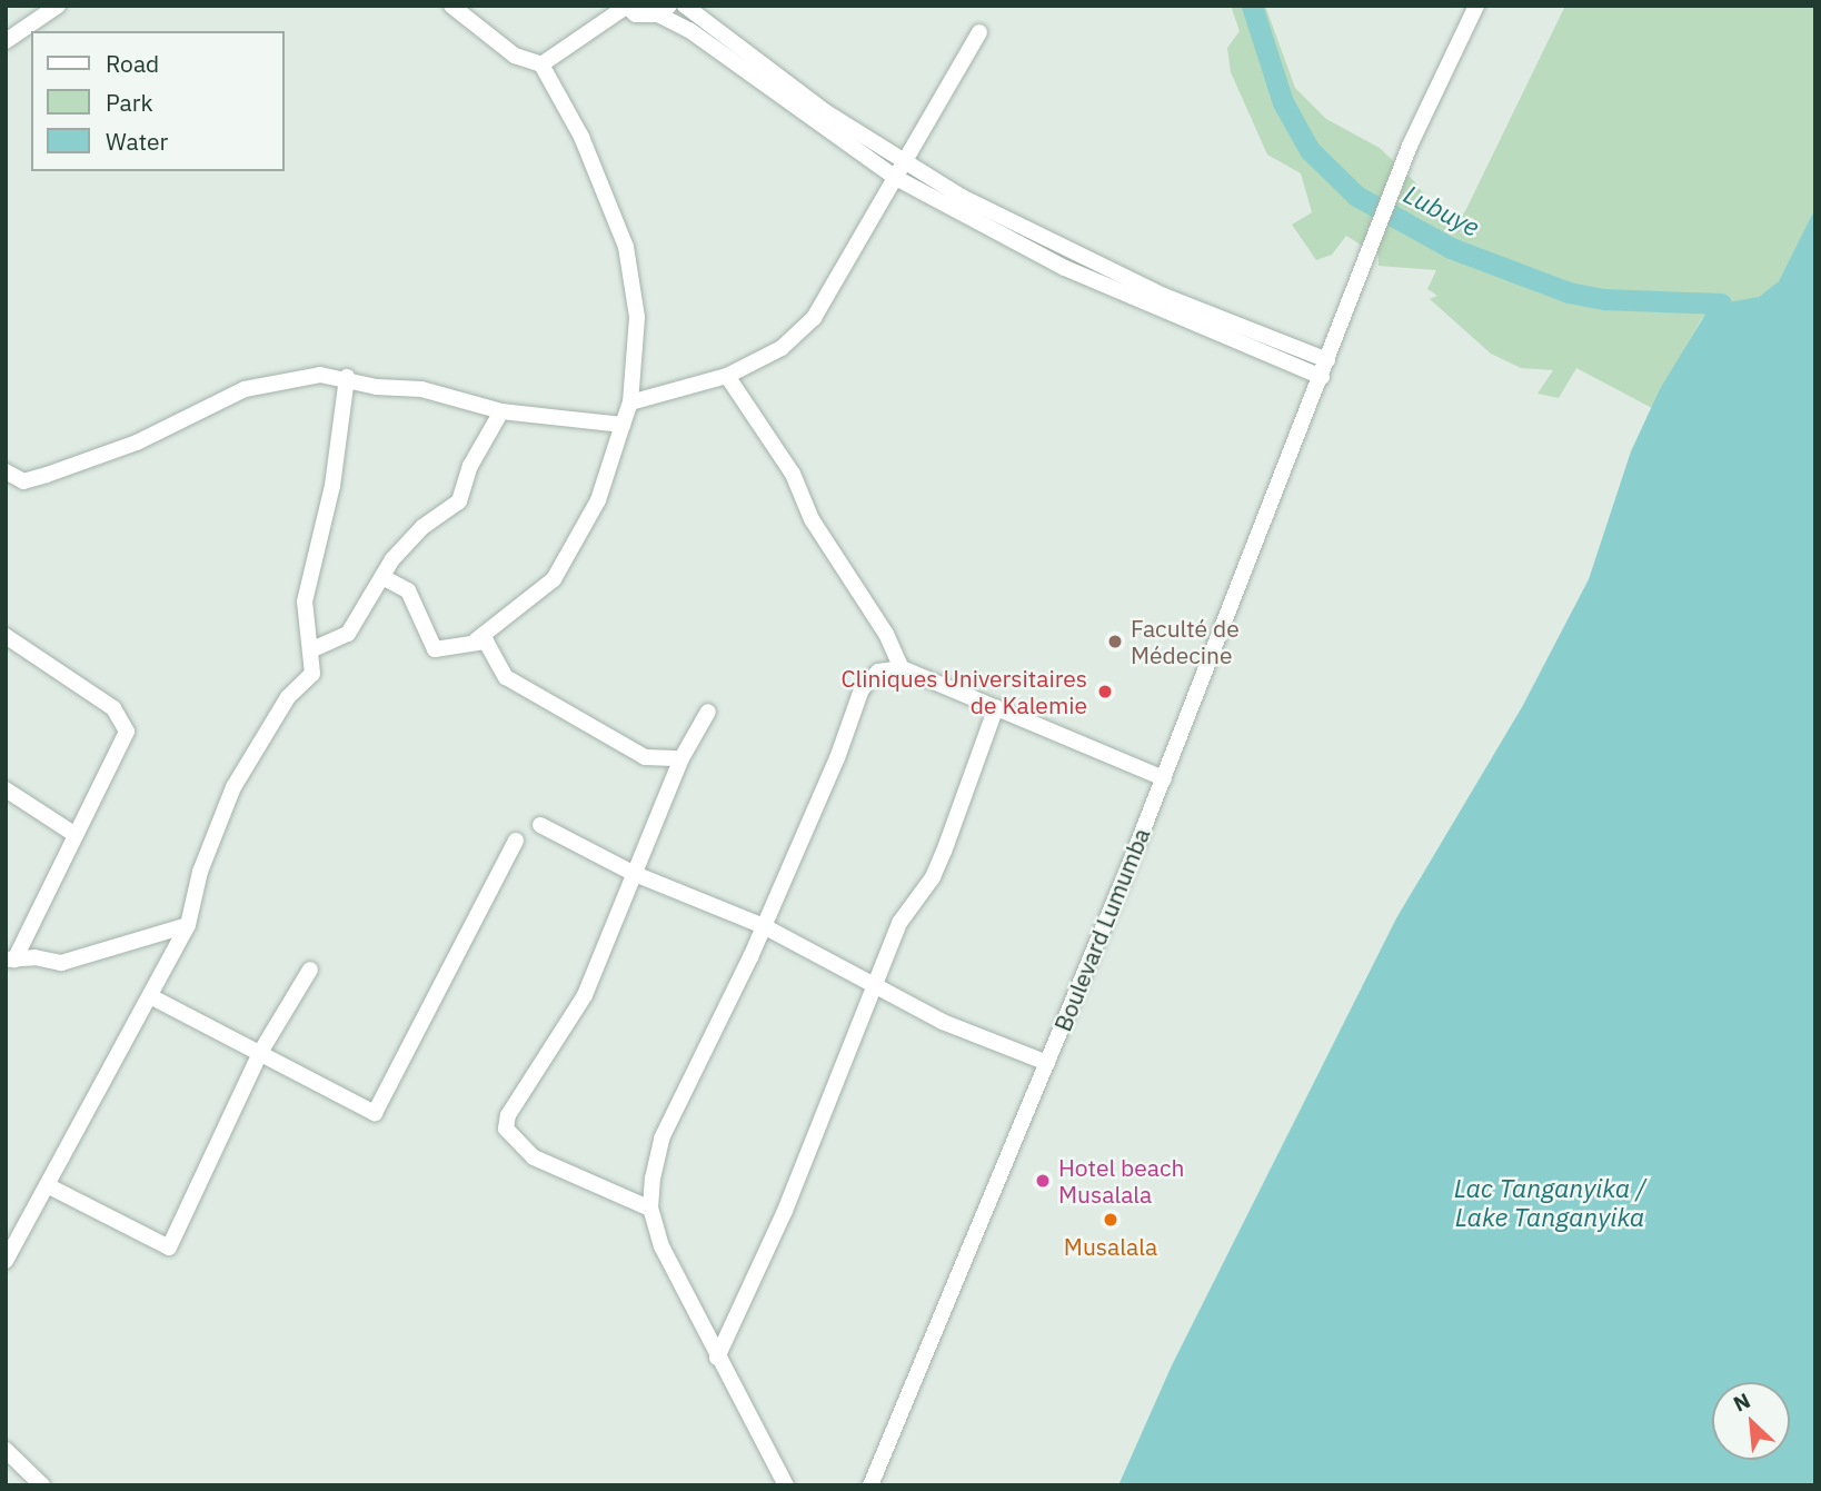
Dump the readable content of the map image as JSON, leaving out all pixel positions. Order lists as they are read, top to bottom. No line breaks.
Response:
{"streets":{"street":["Boulevard Lumumba"]},"water":["Lubuye","Lac Tanganyika / Lake Tanganyika"],"places":["Faculté de Médecine","Cliniques Universitaires de Kalemie","Hotel beach Musalala","Musalala"],"legend":["Road","Park","Water"],"north":"top left"}
